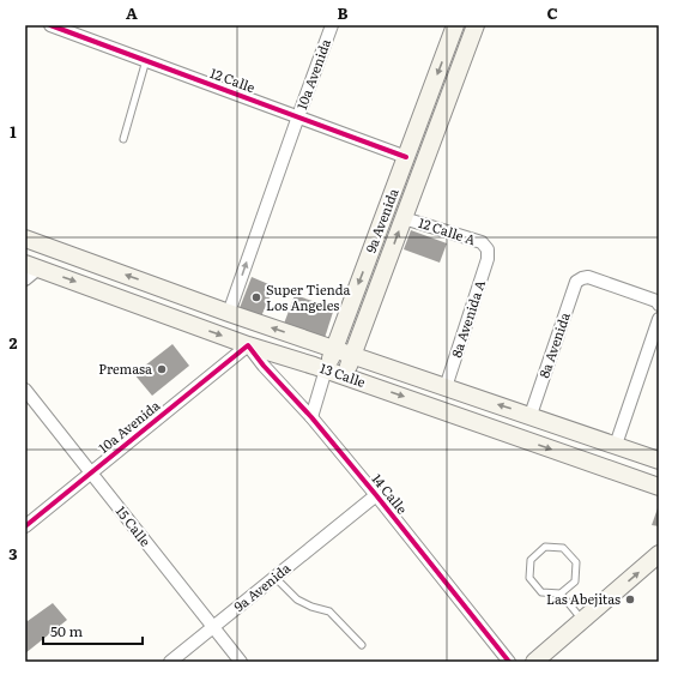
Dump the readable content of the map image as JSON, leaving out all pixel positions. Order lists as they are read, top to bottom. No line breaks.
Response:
{"streets":{"main road":["9a Avenida","13 Calle"],"street":["10a Avenida","12 Calle","12 Calle A","8a Avenida A","8a Avenida","14 Calle","15 Calle"]},"crossings":[["10a Avenida","12 Calle"],["10a Avenida","13 Calle"],["10a Avenida","14 Calle"],["10a Avenida","15 Calle"],["12 Calle","9a Avenida"],["9a Avenida","12 Calle A"],["9a Avenida","13 Calle"],["9a Avenida","14 Calle"],["9a Avenida","15 Calle"],["12 Calle A","8a Avenida A"],["8a Avenida A","13 Calle"],["8a Avenida","13 Calle"],["13 Calle","14 Calle"]],"one_way":["10a Avenida"],"places":["Super Tienda Los Angeles","Premasa","Las Abejitas"],"scale_bar":"50 m","grid":{"columns":["A","B","C"],"rows":["1","2","3"]}}
